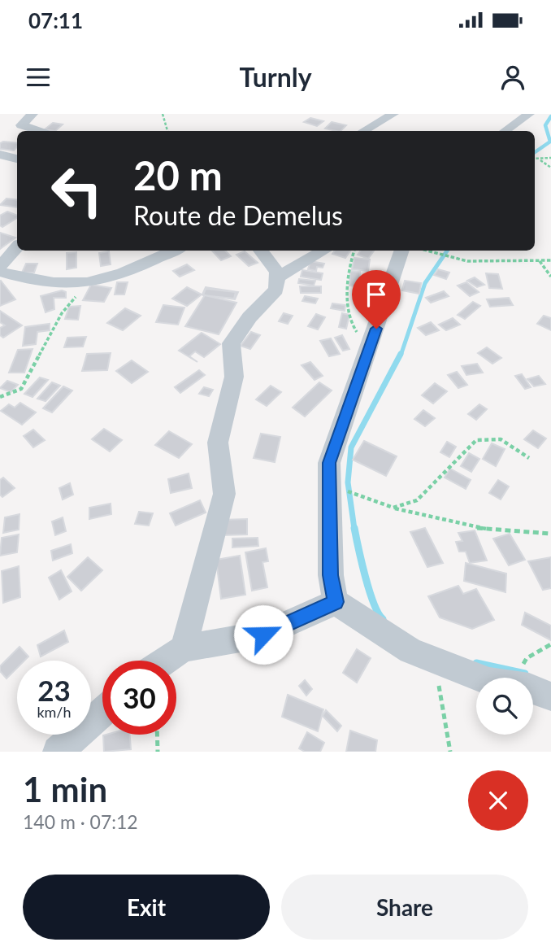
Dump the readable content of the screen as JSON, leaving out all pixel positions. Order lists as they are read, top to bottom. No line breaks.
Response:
{"page":{"status":"07:11","header":"Turnly","turn":["20 m","Route de Demelus"],"speed":"23 km/h","limit":"30","heading":["1 min","140 m · 07:12"],"buttons":["Exit","Share"]}}
